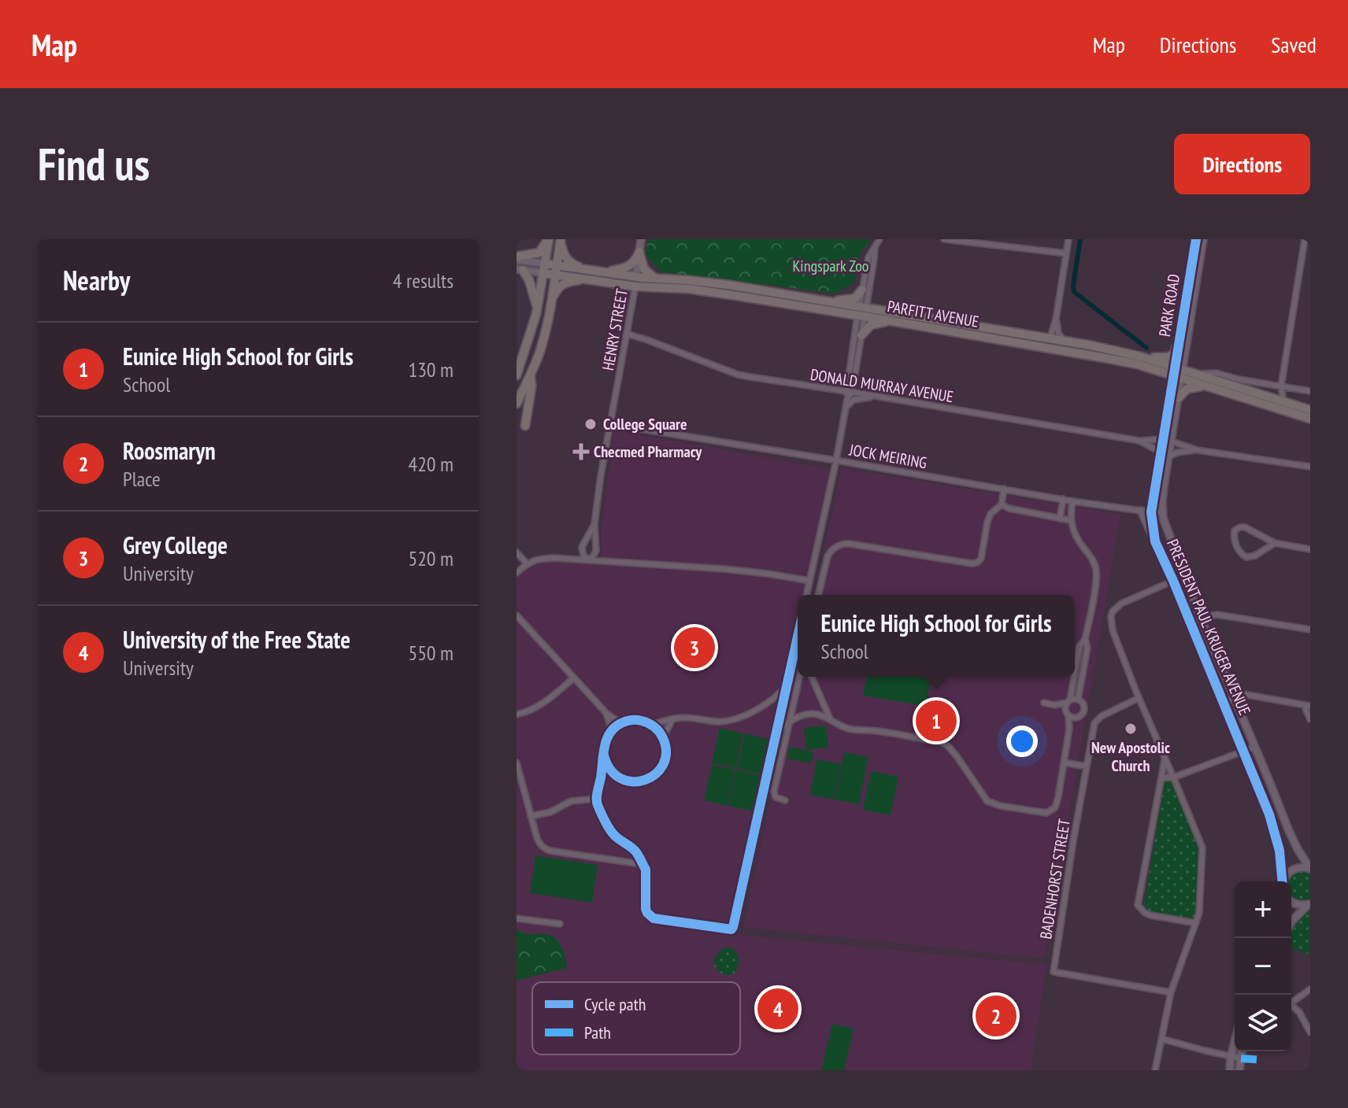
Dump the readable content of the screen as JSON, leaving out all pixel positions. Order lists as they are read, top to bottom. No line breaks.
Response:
{"streets":{"highway":["PARFITT AVENUE"],"street":["PARK ROAD","HENRY STREET","DONALD MURRAY AVENUE","JOCK MEIRING","PRESIDENT PAUL KRUGER AVENUE","BADENHORST STREET"]},"crossings":[["PARK ROAD","PARFITT AVENUE"],["PARK ROAD","PRESIDENT PAUL KRUGER AVENUE"],["PARFITT AVENUE","HENRY STREET"],["PARFITT AVENUE","PRESIDENT PAUL KRUGER AVENUE"],["HENRY STREET","DONALD MURRAY AVENUE"],["HENRY STREET","JOCK MEIRING"],["DONALD MURRAY AVENUE","PRESIDENT PAUL KRUGER AVENUE"],["JOCK MEIRING","PRESIDENT PAUL KRUGER AVENUE"]],"parks":["Kingspark Zoo"],"places":{"other":["College Square","New Apostolic Church"],"health":["Checmed Pharmacy"]},"legend":["Cycle path","Path"],"page":{"header":"Map","nav":["Map","Directions","Saved"],"buttons":"Directions","title":"Find us","heading":["Nearby","4 results"],"list":[{"mark":"1","name":"Eunice High School for Girls","note":"School","value":"130 m"},{"mark":"2","name":"Roosmaryn","note":"Place","value":"420 m"},{"mark":"3","name":"Grey College","note":"University","value":"520 m"},{"mark":"4","name":"University of the Free State","note":"University","value":"550 m"}],"popup":["Eunice High School for Girls","School"],"pins":["3","1","4","2"],"map_buttons":["+","−"]}}
